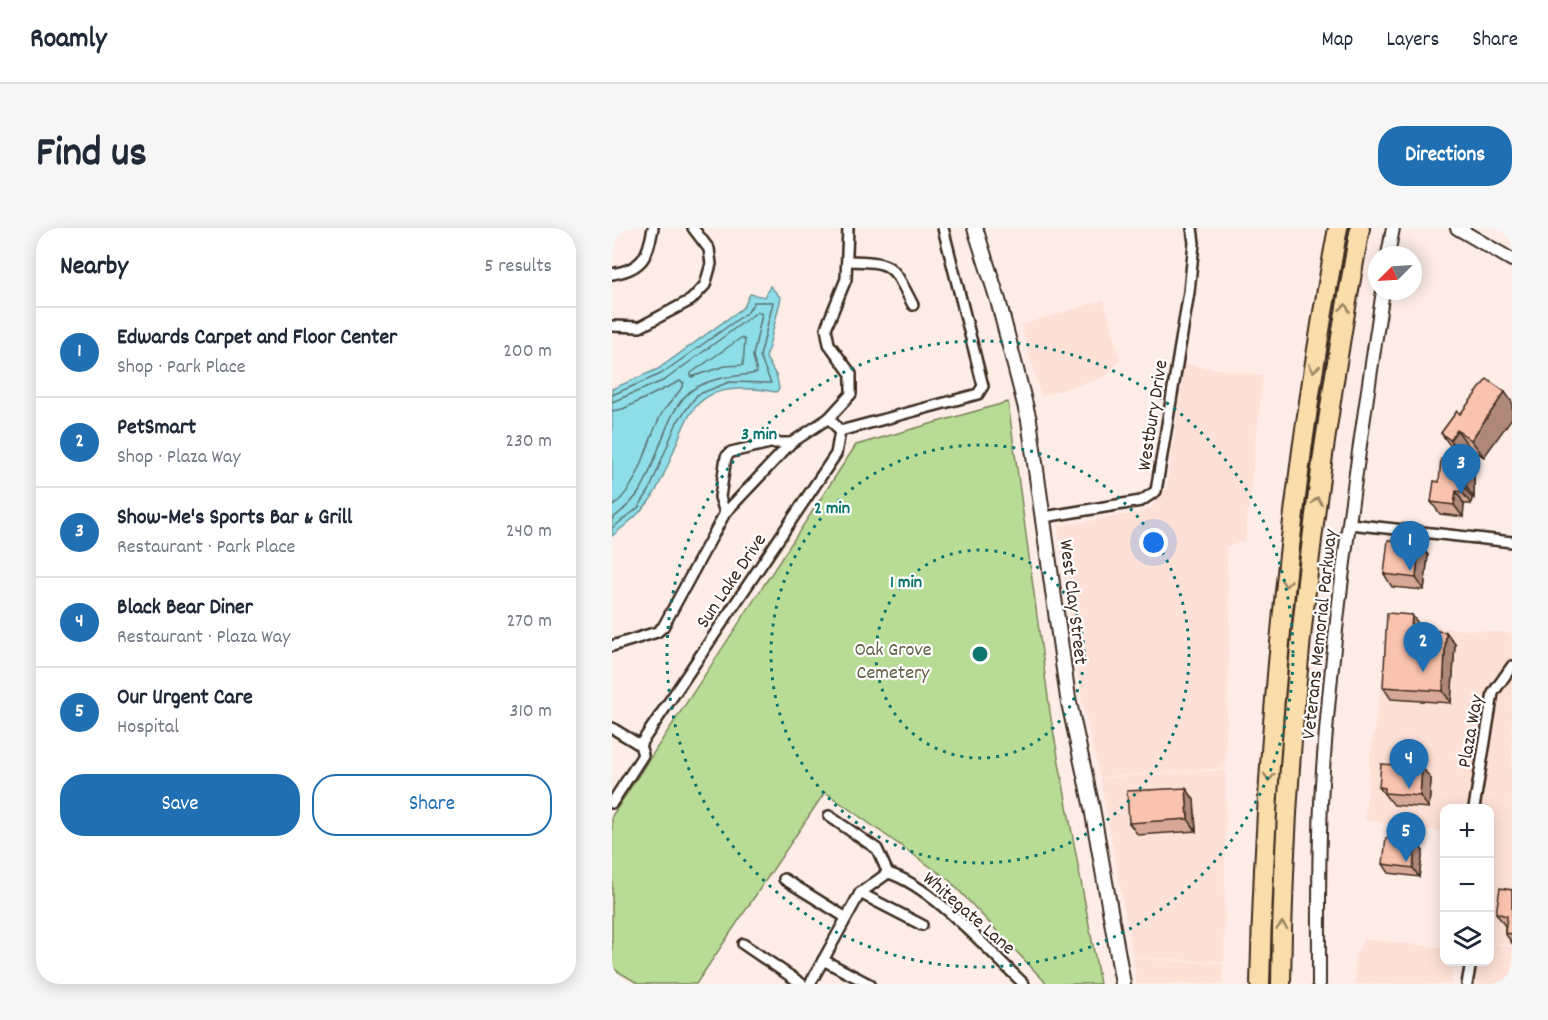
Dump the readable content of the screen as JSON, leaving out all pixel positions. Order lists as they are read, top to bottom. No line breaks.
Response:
{"streets":{"main road":["West Clay Street"],"street":["Westbury Drive","Sun Lake Drive","Veterans Memorial Parkway","Plaza Way","Whitegate Lane"]},"crossings":[["Westbury Drive","West Clay Street"]],"parks":["Oak Grove Cemetery"],"north":"bottom left","page":{"header":"Roamly","nav":["Map","Layers","Share"],"title":"Find us","buttons":["Directions",["Save","Share"]],"heading":["Nearby","5 results"],"list":[{"mark":"1","name":"Edwards Carpet and Floor Center","note":"Shop · Park Place","value":"200 m"},{"mark":"2","name":"PetSmart","note":"Shop · Plaza Way","value":"230 m"},{"mark":"3","name":"Show-Me's Sports Bar & Grill","note":"Restaurant · Park Place","value":"240 m"},{"mark":"4","name":"Black Bear Diner","note":"Restaurant · Plaza Way","value":"270 m"},{"mark":"5","name":"Our Urgent Care","note":"Hospital","value":"310 m"}],"pins":["3","1","2","4","5"],"map_buttons":["+","−"]},"rings":["3 min","2 min","1 min"]}
